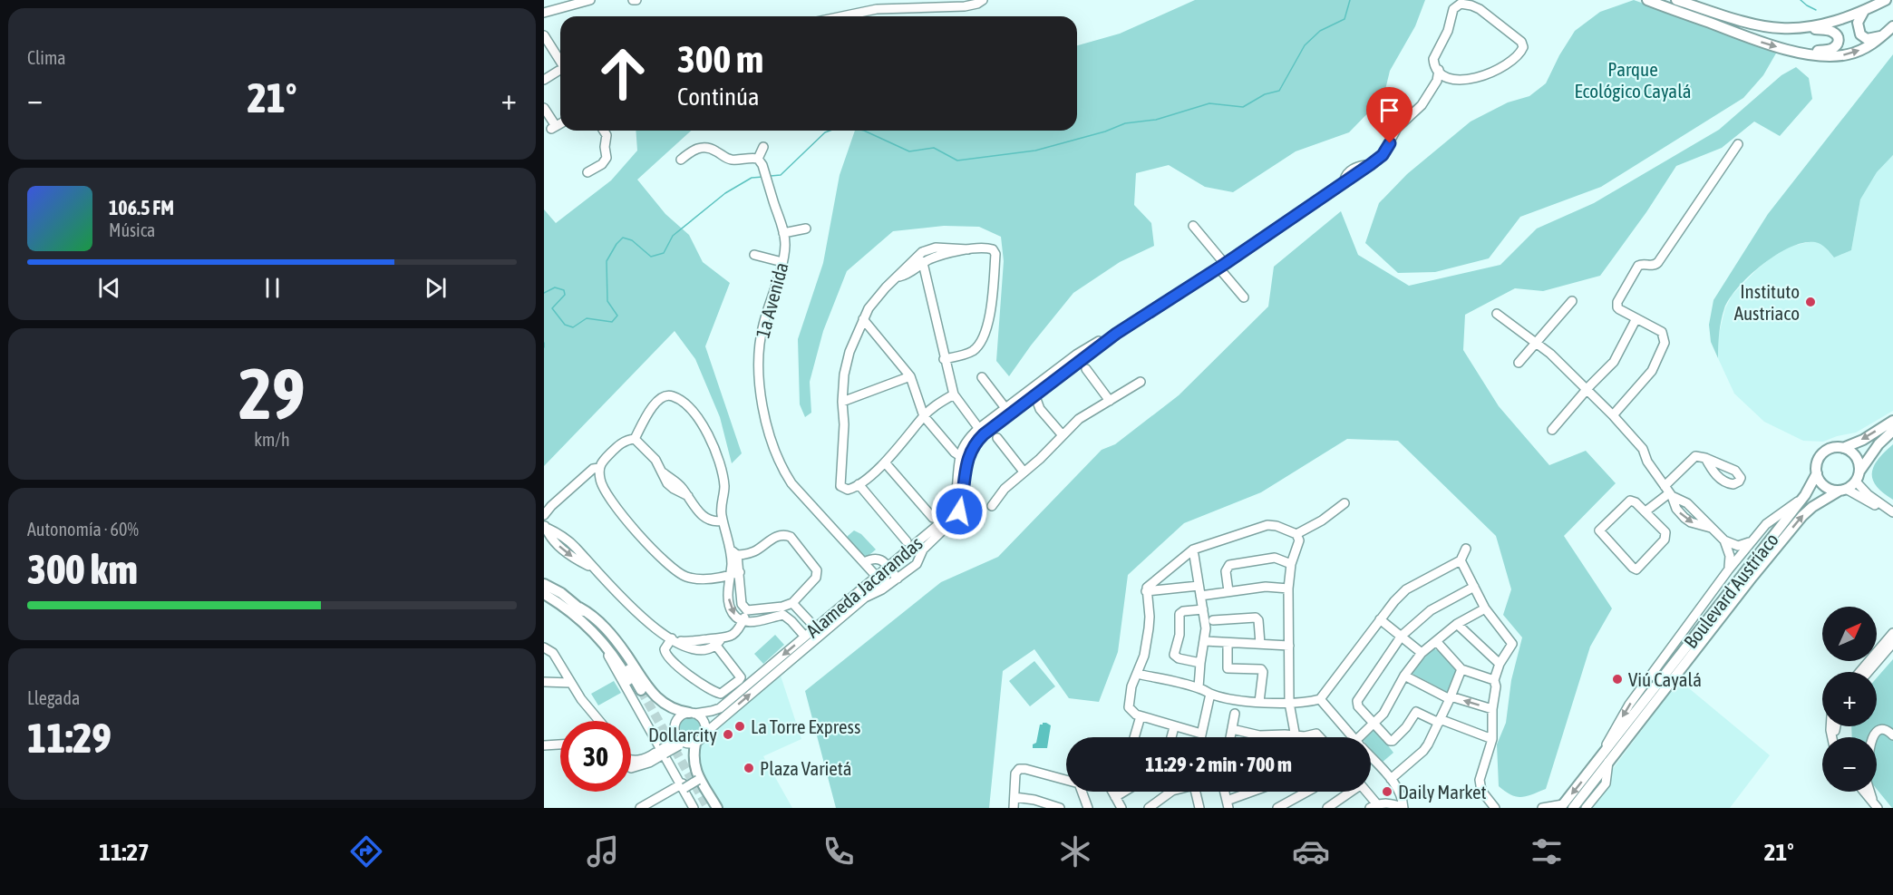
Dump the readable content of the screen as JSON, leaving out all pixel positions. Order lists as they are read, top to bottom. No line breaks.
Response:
{"streets":{"main road":["Boulevard Austríaco"],"street":["1a Avenida","Alameda Jacarandas"]},"crossings":[["1a Avenida","Alameda Jacarandas"]],"parks":["Parque Ecológico Cayalá"],"places":["Instituto Austriaco","Viú Cayalá","La Torre Express","Dollarcity","Plaza Varietá","Daily Market"],"north":"top right","page":{"tile":["Clima",["29","km/h"],["Autonomía · 60%","300 km"],["Llegada","11:29"]],"turn":["300 m","Continúa"],"heat":["−","21°","+"],"song":["106.5 FM","Música"],"map_buttons":["+","−"],"limit":"30","trip":"11:29 · 2 min · 700 m","tabs":["11:27","21°"]}}
